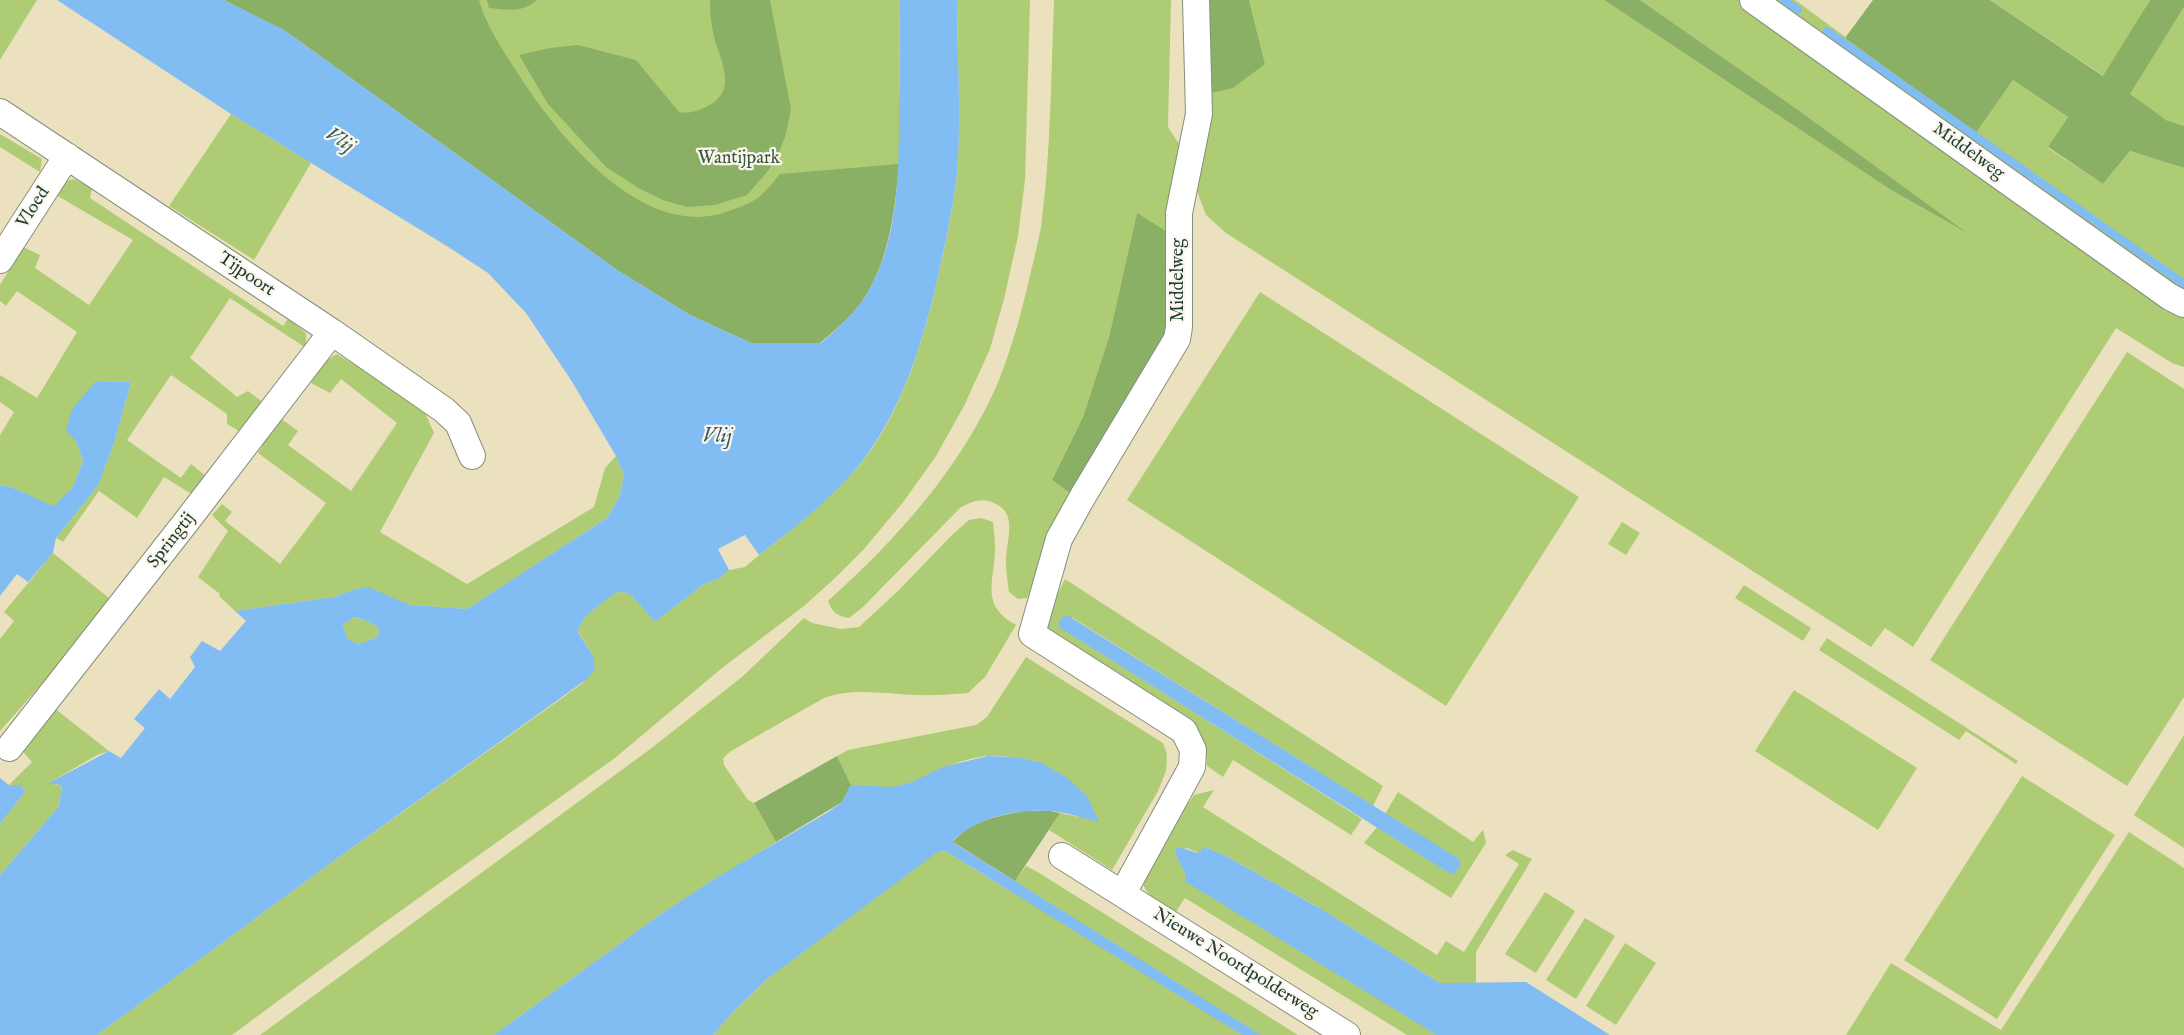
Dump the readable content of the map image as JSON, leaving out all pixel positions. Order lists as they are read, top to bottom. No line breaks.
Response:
{"streets":{"street":["Middelweg","Vloed","Tijpoort","Springtij","Nieuwe Noordpolderweg"]},"crossings":[["Middelweg","Nieuwe Noordpolderweg"],["Vloed","Tijpoort"],["Tijpoort","Springtij"]],"water":["Vlij"],"parks":["Wantijpark"]}
